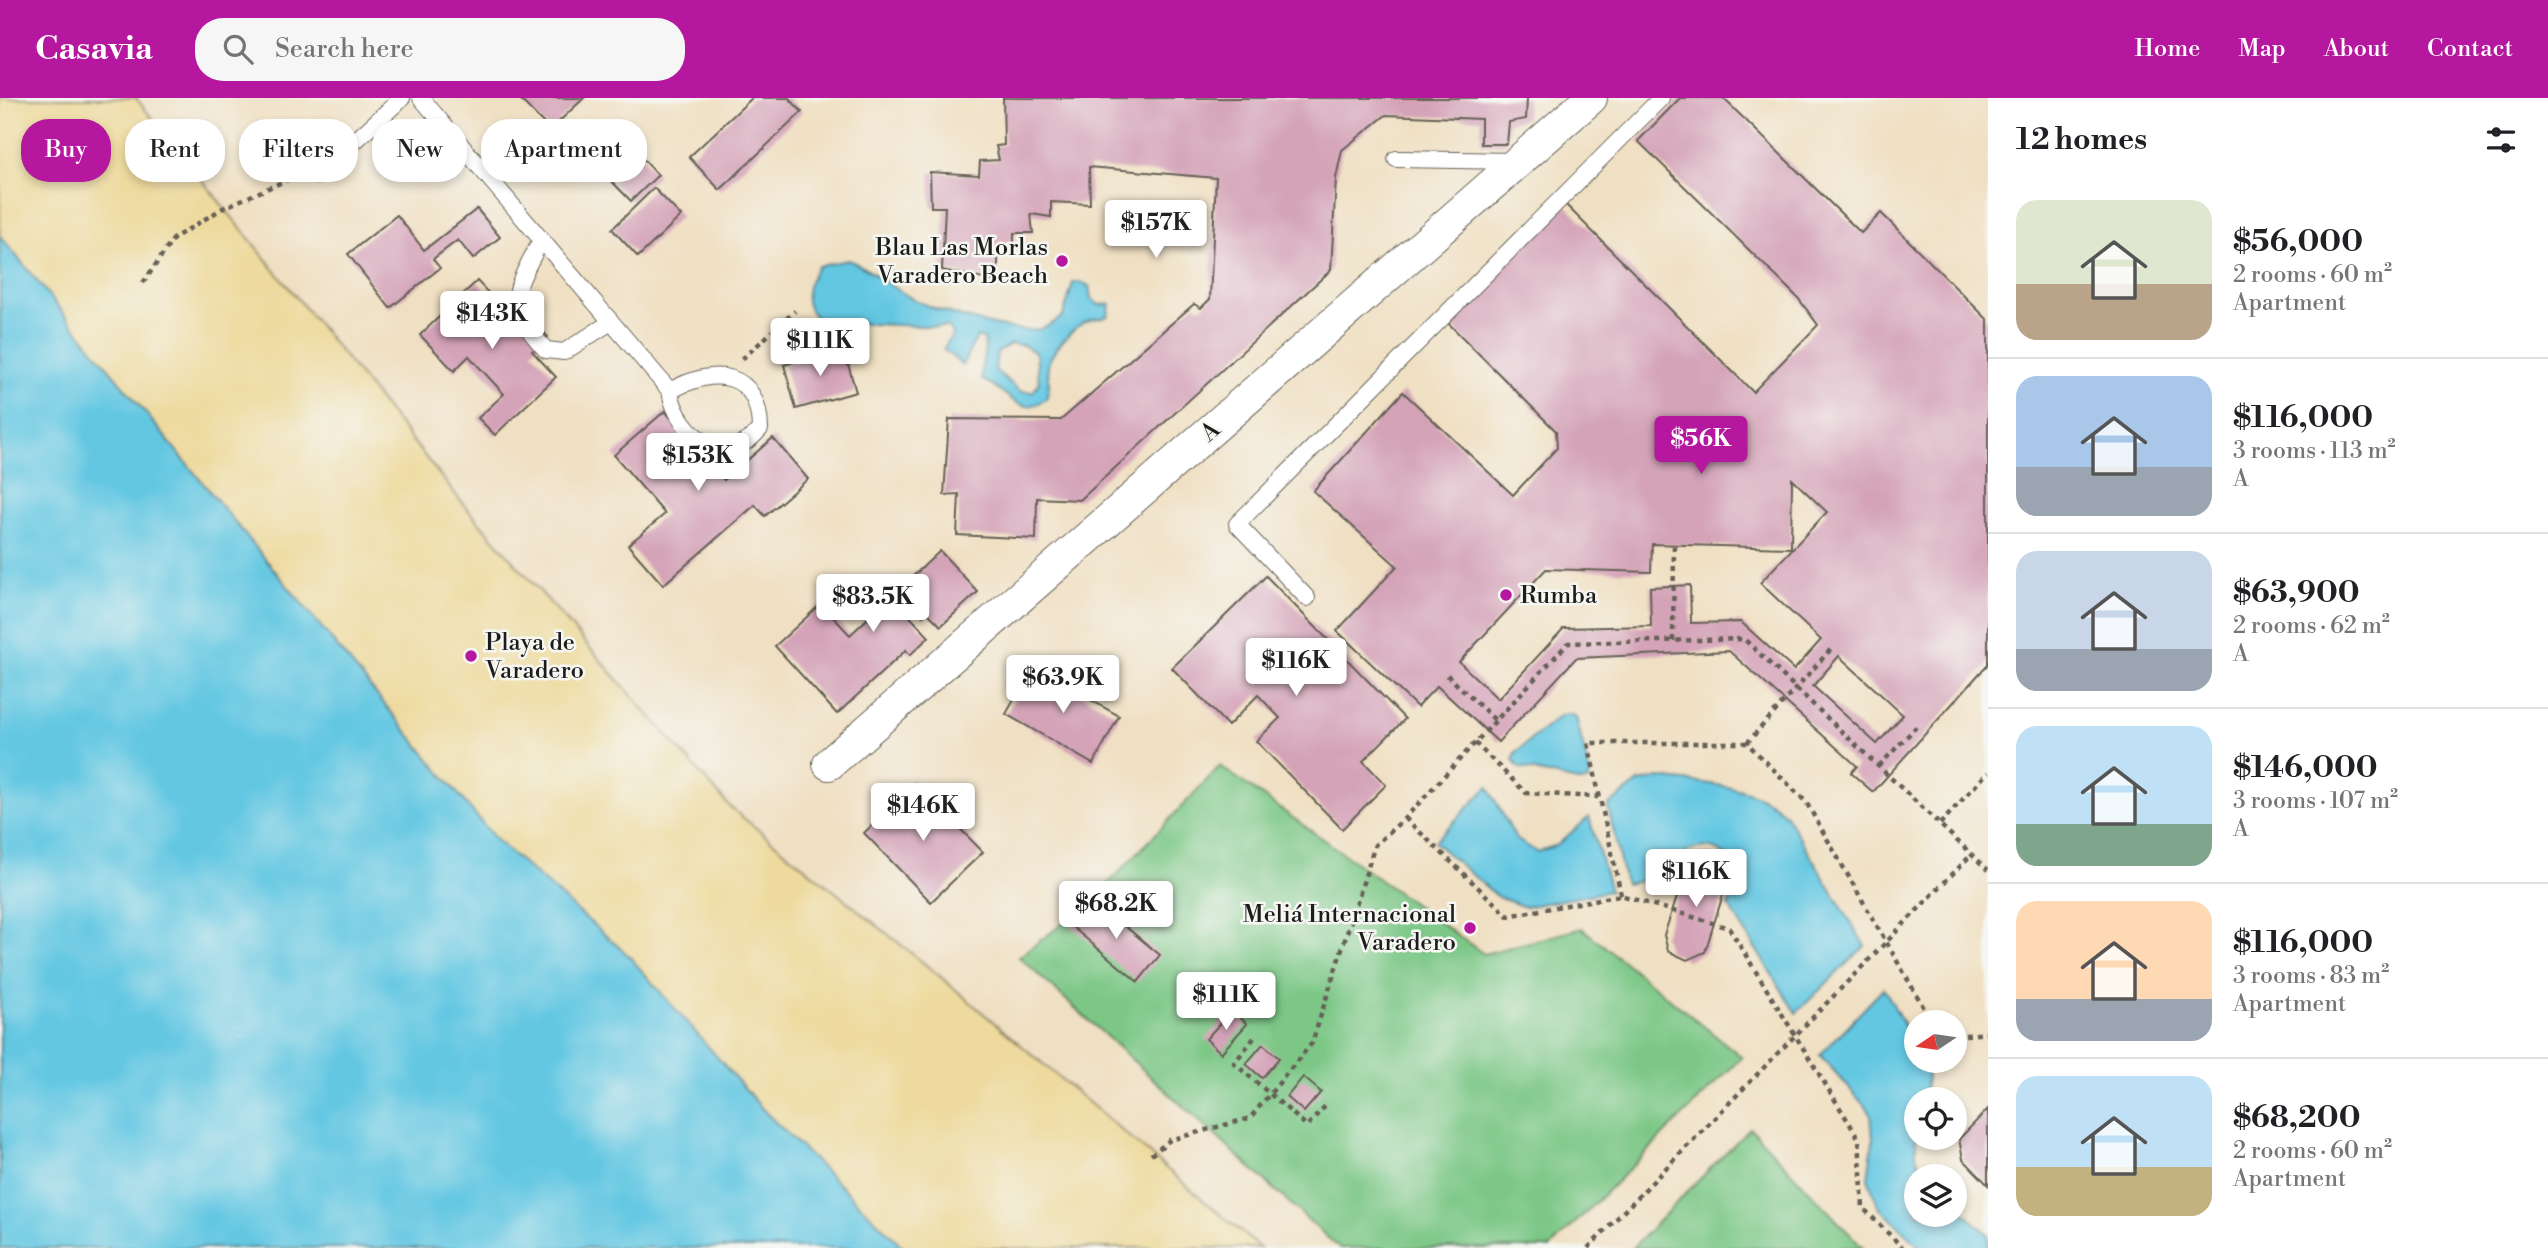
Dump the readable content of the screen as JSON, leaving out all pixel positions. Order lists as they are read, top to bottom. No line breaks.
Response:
{"streets":{"street":["A"]},"places":["Blau Las Morlas Varadero Beach","Rumba","Playa de Varadero","Meliá Internacional Varadero"],"north":"left","page":{"header":"Casavia","search":"Search here","nav":["Home","Map","About","Contact"],"heading":"12 homes","chip":["Buy","Rent","Filters","New","Apartment"],"list":[{"name":"$56,000","note":"2 rooms · 60 m² · Apartment"},{"name":"$116,000","note":"3 rooms · 113 m² · A"},{"name":"$63,900","note":"2 rooms · 62 m² · A"},{"name":"$146,000","note":"3 rooms · 107 m² · A"},{"name":"$116,000","note":"3 rooms · 83 m² · Apartment"},{"name":"$68,200","note":"2 rooms · 60 m² · Apartment"}],"price":["$157K","$143K","$111K","$56K","$153K","$83.5K","$116K","$63.9K","$146K","$116K","$68.2K","$111K"]}}
